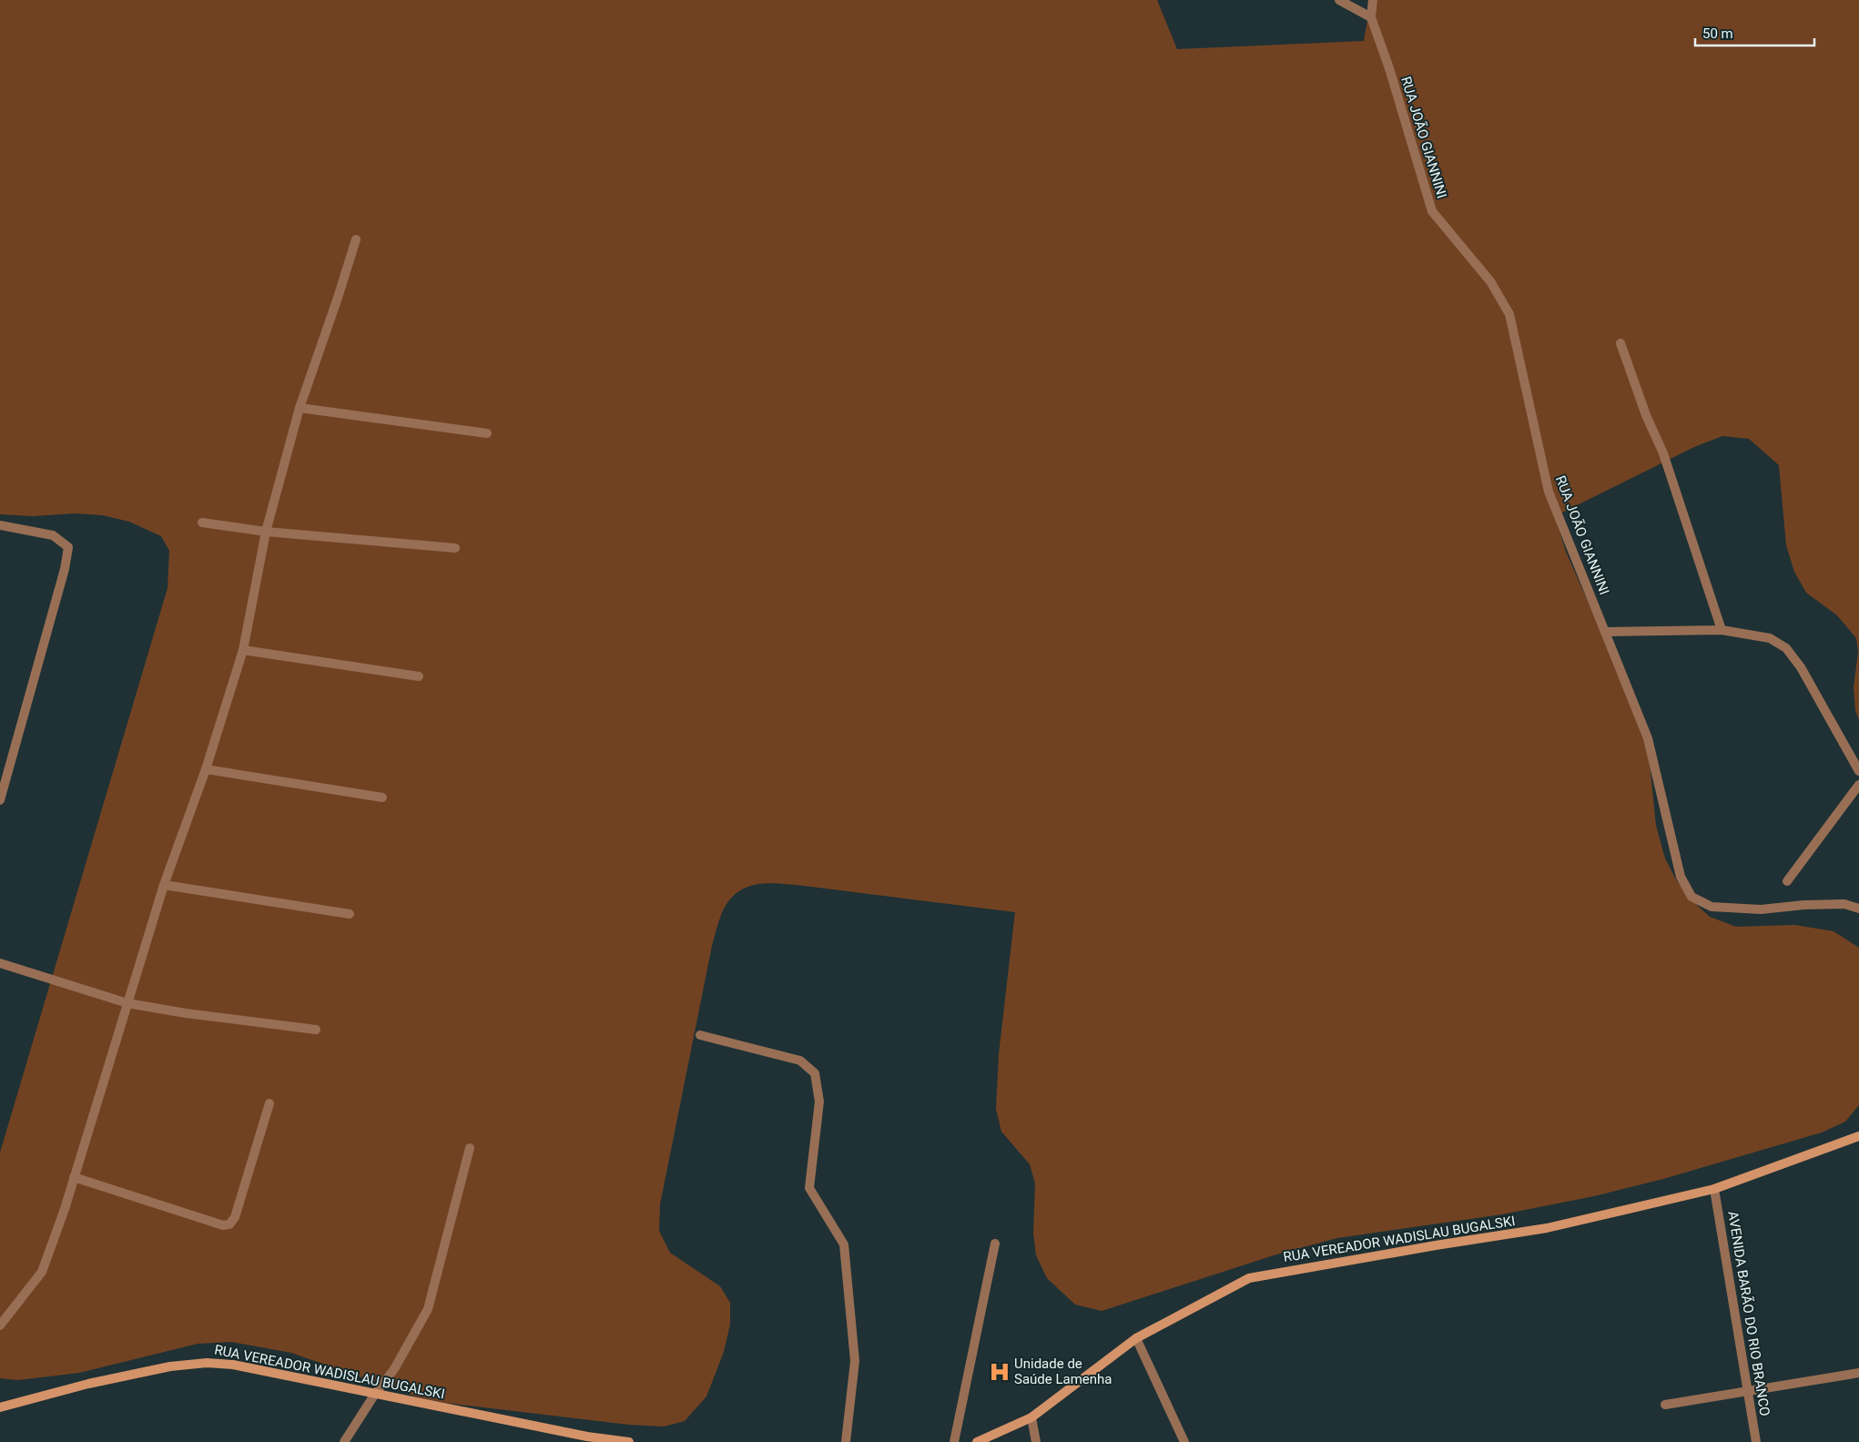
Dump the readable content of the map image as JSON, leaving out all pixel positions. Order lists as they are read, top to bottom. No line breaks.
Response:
{"streets":{"main road":["RUA VEREADOR WADISLAU BUGALSKI"],"street":["RUA JOÃO GIANNINI","AVENIDA BARÃO DO RIO BRANCO"]},"crossings":[["RUA VEREADOR WADISLAU BUGALSKI","AVENIDA BARÃO DO RIO BRANCO"]],"places":{"hospital":["Unidade de Saúde Lamenha"]},"scale_bar":"50 m"}
